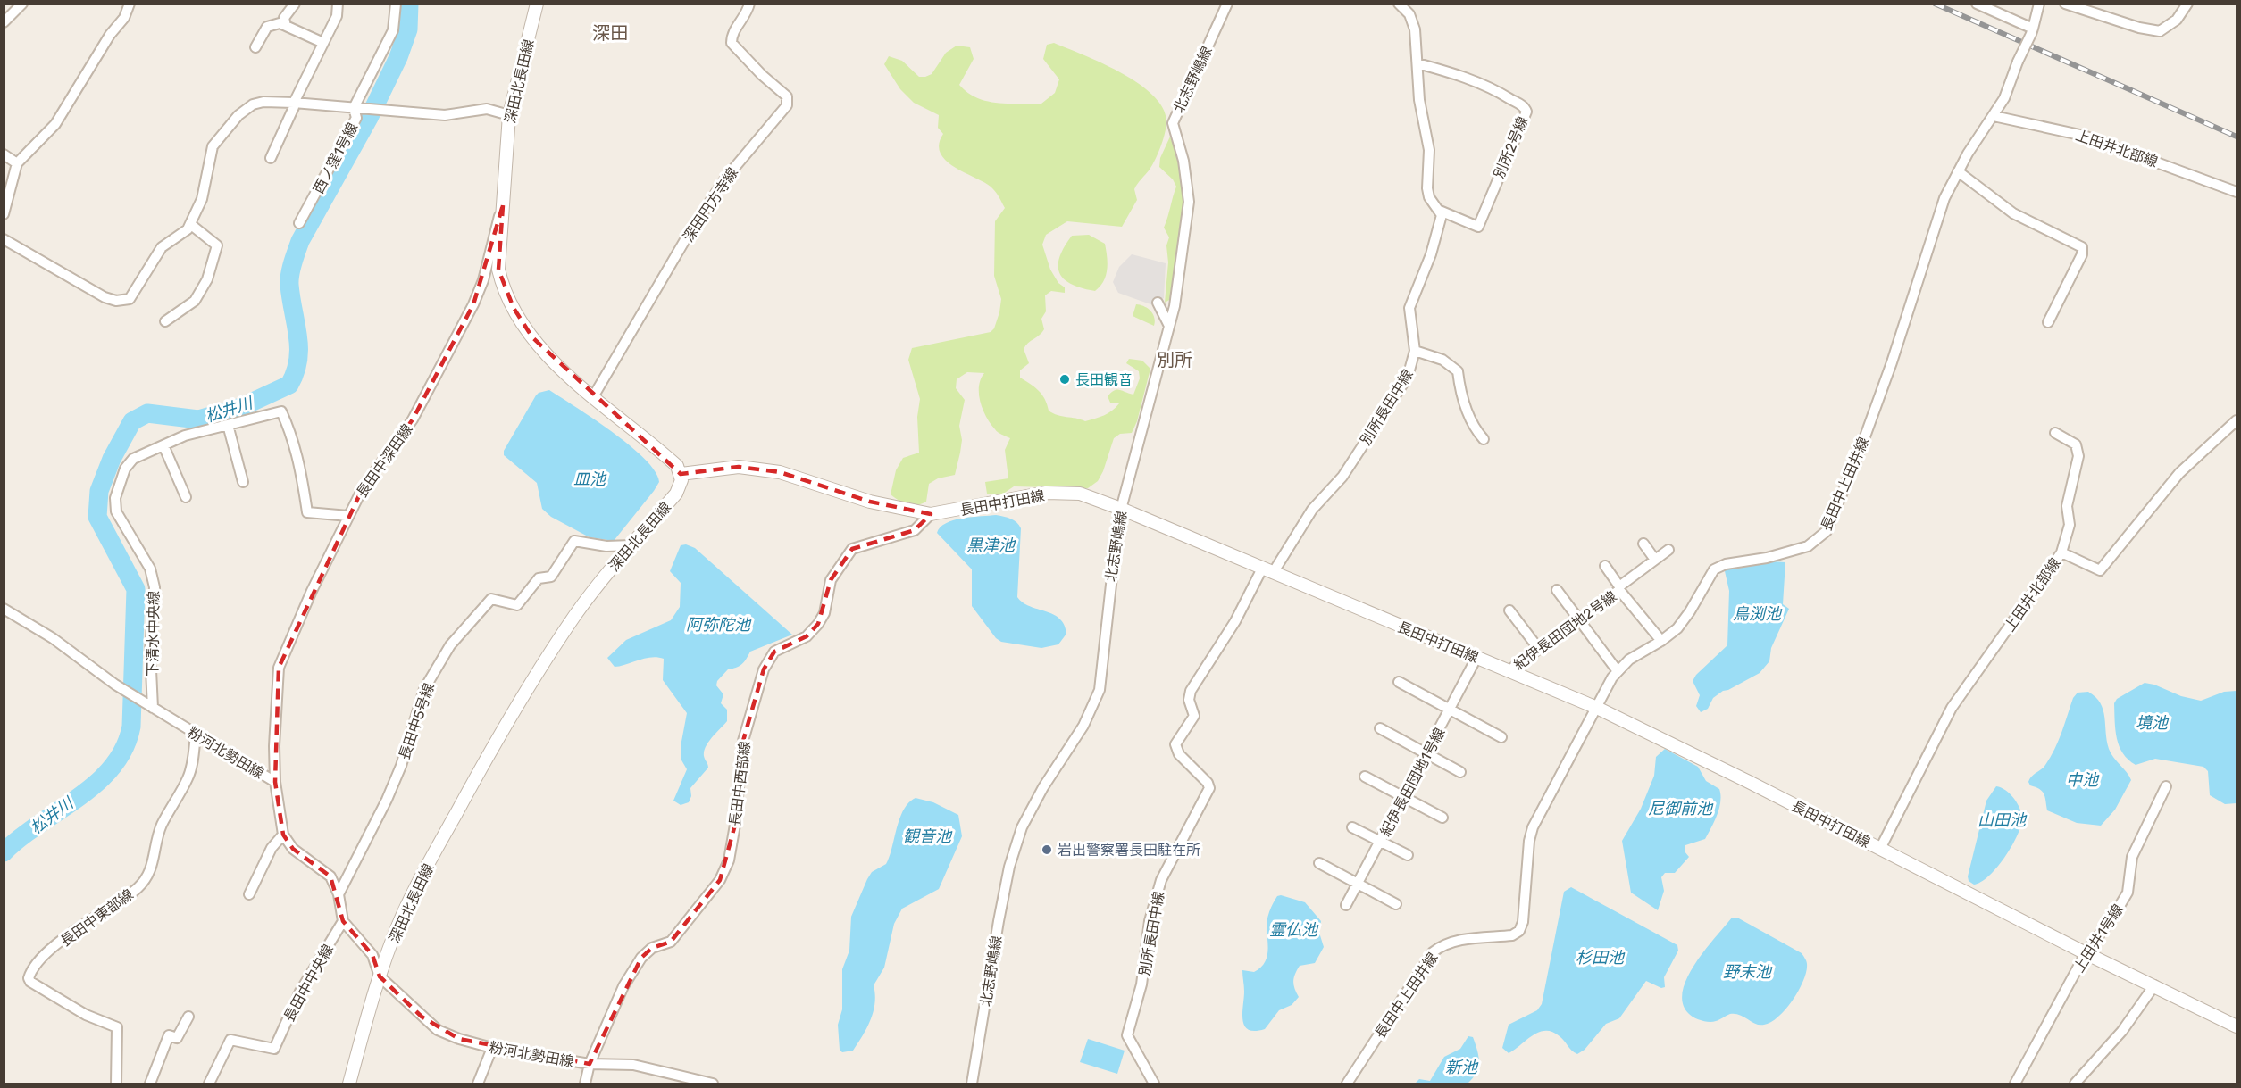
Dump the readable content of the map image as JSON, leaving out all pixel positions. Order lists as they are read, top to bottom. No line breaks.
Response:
{"streets":{"street":["北志野嶋線","深田北長田線","別所2号線","上田井北部線","西ノ窪1号線","深田円方寺線","別所長田中線","長田中深田線","長田中上田井線","長田中打田線","紀伊長田団地2号線","下清水中央線","長田中5号線","粉河北勢田線","紀伊長田団地1号線","長田中西部線","長田中東部線","上田井1号線","長田中中央線"]},"crossings":[["北志野嶋線","長田中打田線"],["深田北長田線","深田円方寺線"],["深田北長田線","長田中深田線"],["深田北長田線","長田中打田線"],["深田北長田線","長田中5号線"],["深田北長田線","粉河北勢田線"],["別所2号線","別所長田中線"],["上田井北部線","長田中上田井線"],["上田井北部線","長田中打田線"],["別所長田中線","長田中打田線"],["長田中深田線","下清水中央線"],["長田中深田線","粉河北勢田線"],["長田中上田井線","長田中打田線"],["長田中上田井線","紀伊長田団地2号線"],["長田中打田線","紀伊長田団地2号線"],["長田中打田線","紀伊長田団地1号線"],["長田中打田線","長田中西部線"],["長田中打田線","上田井1号線"],["下清水中央線","粉河北勢田線"],["粉河北勢田線","長田中西部線"],["粉河北勢田線","長田中東部線"],["粉河北勢田線","長田中中央線"]],"districts":["深田","別所"],"water":["松井川","皿池","黒津池","鳥渕池","阿弥陀池","境池","中池","尼御前池","山田池","観音池","霊仏池","杉田池","野末池","新池"],"places":["長田観音","岩出警察署長田駐在所"]}
